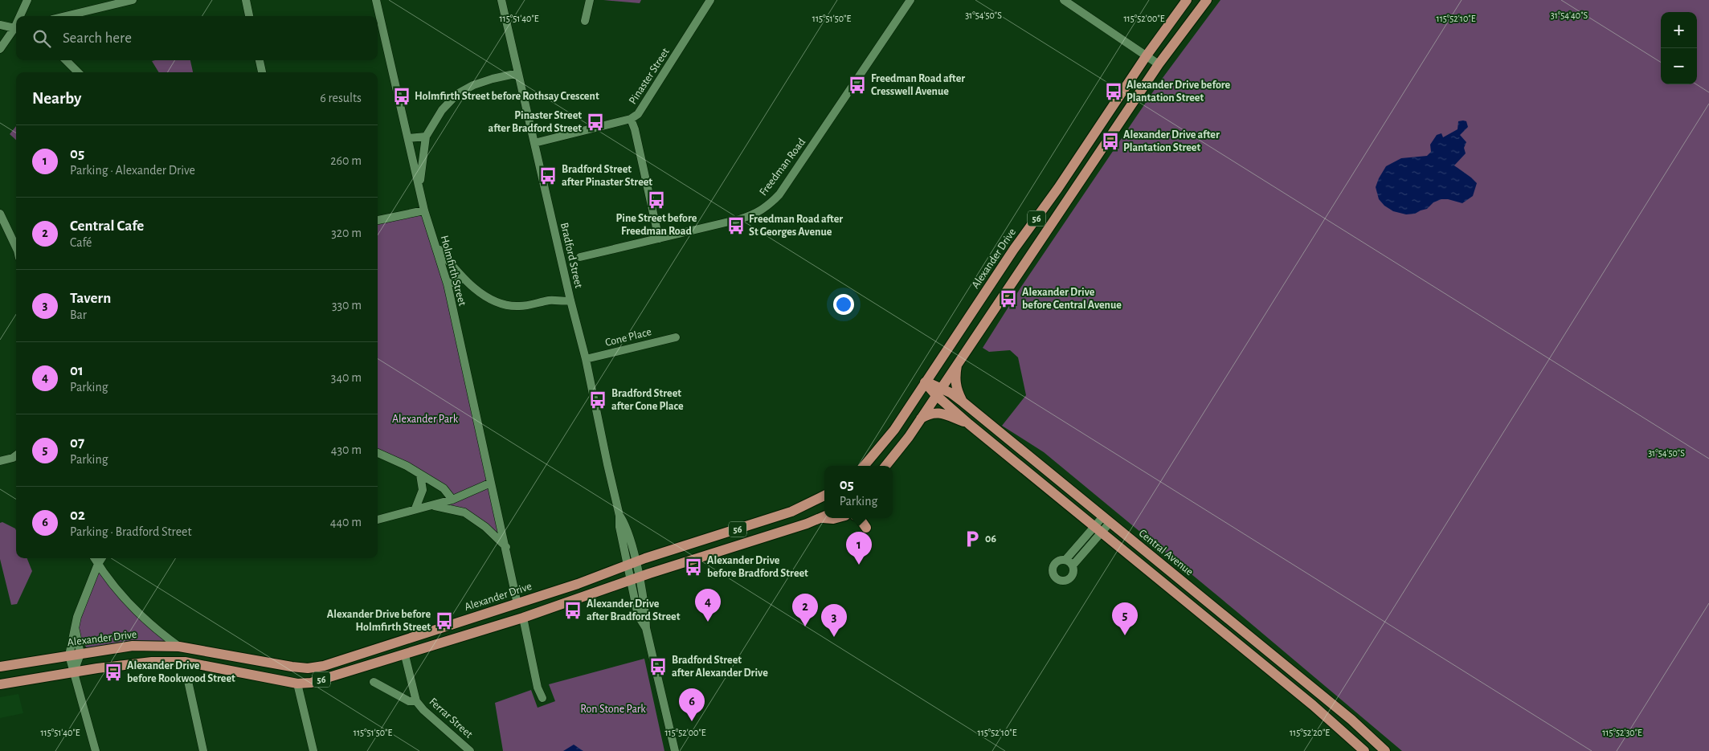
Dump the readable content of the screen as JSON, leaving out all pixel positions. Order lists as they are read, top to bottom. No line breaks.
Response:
{"streets":{"main road":["56","Alexander Drive","Central Avenue"],"street":["Pinaster Street","Freedman Road","Bradford Street","Holmfirth Street","Cone Place","Ferrar Street"]},"crossings":[["Pinaster Street","Bradford Street"],["56","Bradford Street"],["56","Central Avenue"],["56","Ferrar Street"],["Bradford Street","Alexander Drive"],["Bradford Street","Cone Place"],["Alexander Drive","Holmfirth Street"],["Alexander Drive","Central Avenue"]],"parks":["Alexander Park","Ron Stone Park"],"places":{"bus stop":["Freedman Road after Cresswell Avenue","Alexander Drive before Plantation Street","Holmfirth Street before Rothsay Crescent","Pinaster Street after Bradford Street","Alexander Drive after Plantation Street","Bradford Street after Pinaster Street","Pine Street before Freedman Road","Freedman Road after St Georges Avenue","Alexander Drive before Central Avenue","Bradford Street after Cone Place","Alexander Drive before Bradford Street","Alexander Drive after Bradford Street","Alexander Drive before Holmfirth Street","Bradford Street after Alexander Drive","Alexander Drive before Rookwood Street"],"parking":["06"]},"page":{"map_buttons":["+","−"],"search":"Search here","heading":["Nearby","6 results"],"list":[{"mark":"1","name":"05","note":"Parking · Alexander Drive","value":"260 m"},{"mark":"2","name":"Central Cafe","note":"Café","value":"320 m"},{"mark":"3","name":"Tavern","note":"Bar","value":"330 m"},{"mark":"4","name":"01","note":"Parking","value":"340 m"},{"mark":"5","name":"07","note":"Parking","value":"430 m"},{"mark":"6","name":"02","note":"Parking · Bradford Street","value":"440 m"}],"popup":["05","Parking"],"pins":["1","4","2","5","3","6"]},"coordinates":["31°54'40\"S","31°54'50\"S","115°51'40\"E","115°51'50\"E","115°52'00\"E","115°52'10\"E","115°52'20\"E","115°52'30\"E"]}
